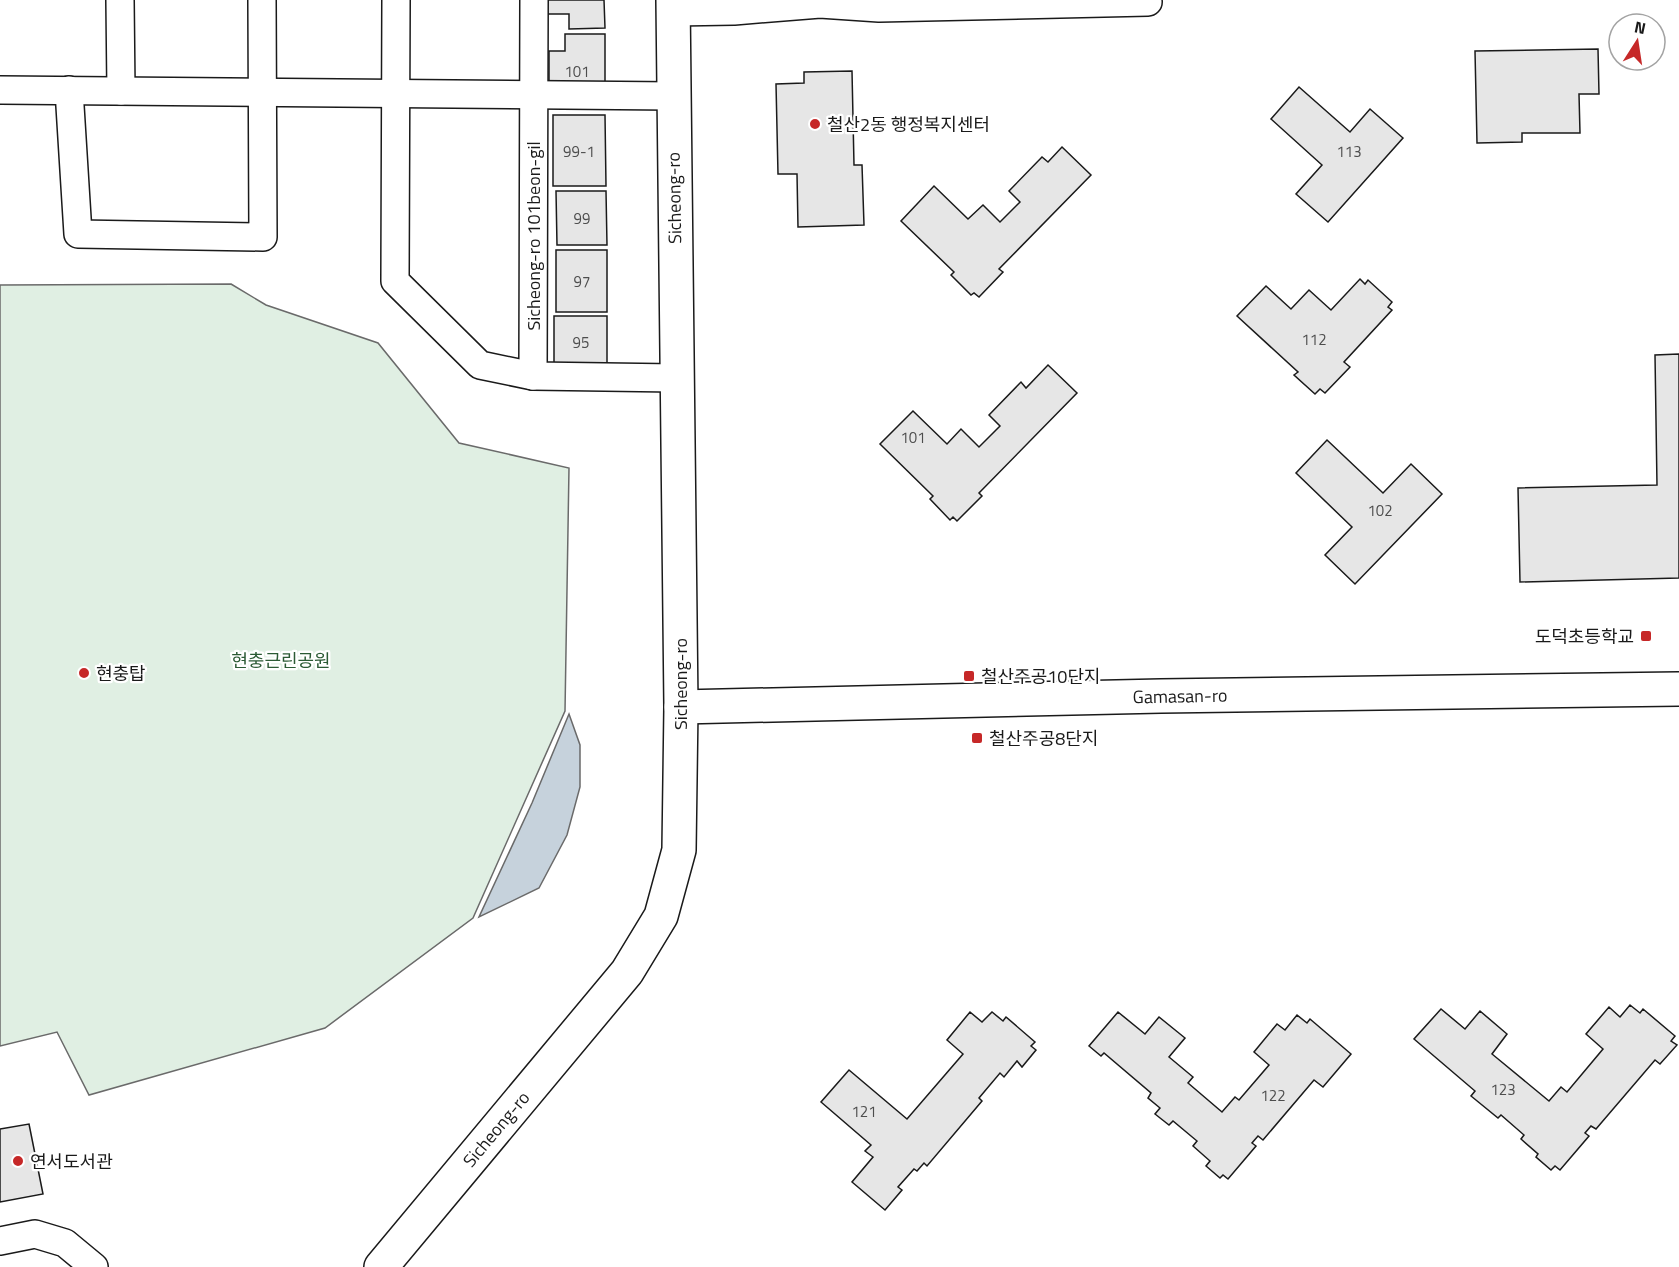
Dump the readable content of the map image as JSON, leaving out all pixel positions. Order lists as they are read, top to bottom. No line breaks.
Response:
{"streets":{"main road":["Sicheong-ro","Gamasan-ro"],"street":["Sicheong-ro 101beon-gil"]},"crossings":[["Sicheong-ro","Gamasan-ro"]],"parks":["현충근린공원"],"places":{"other":["철산2동 행정복지센터","현충탑","연서도서관"],"transit":["도덕초등학교","철산주공10단지","철산주공8단지"]},"house_numbers":["101","99-1","113","99","97","112","95","101","102","123","122","121"],"north":"top"}
